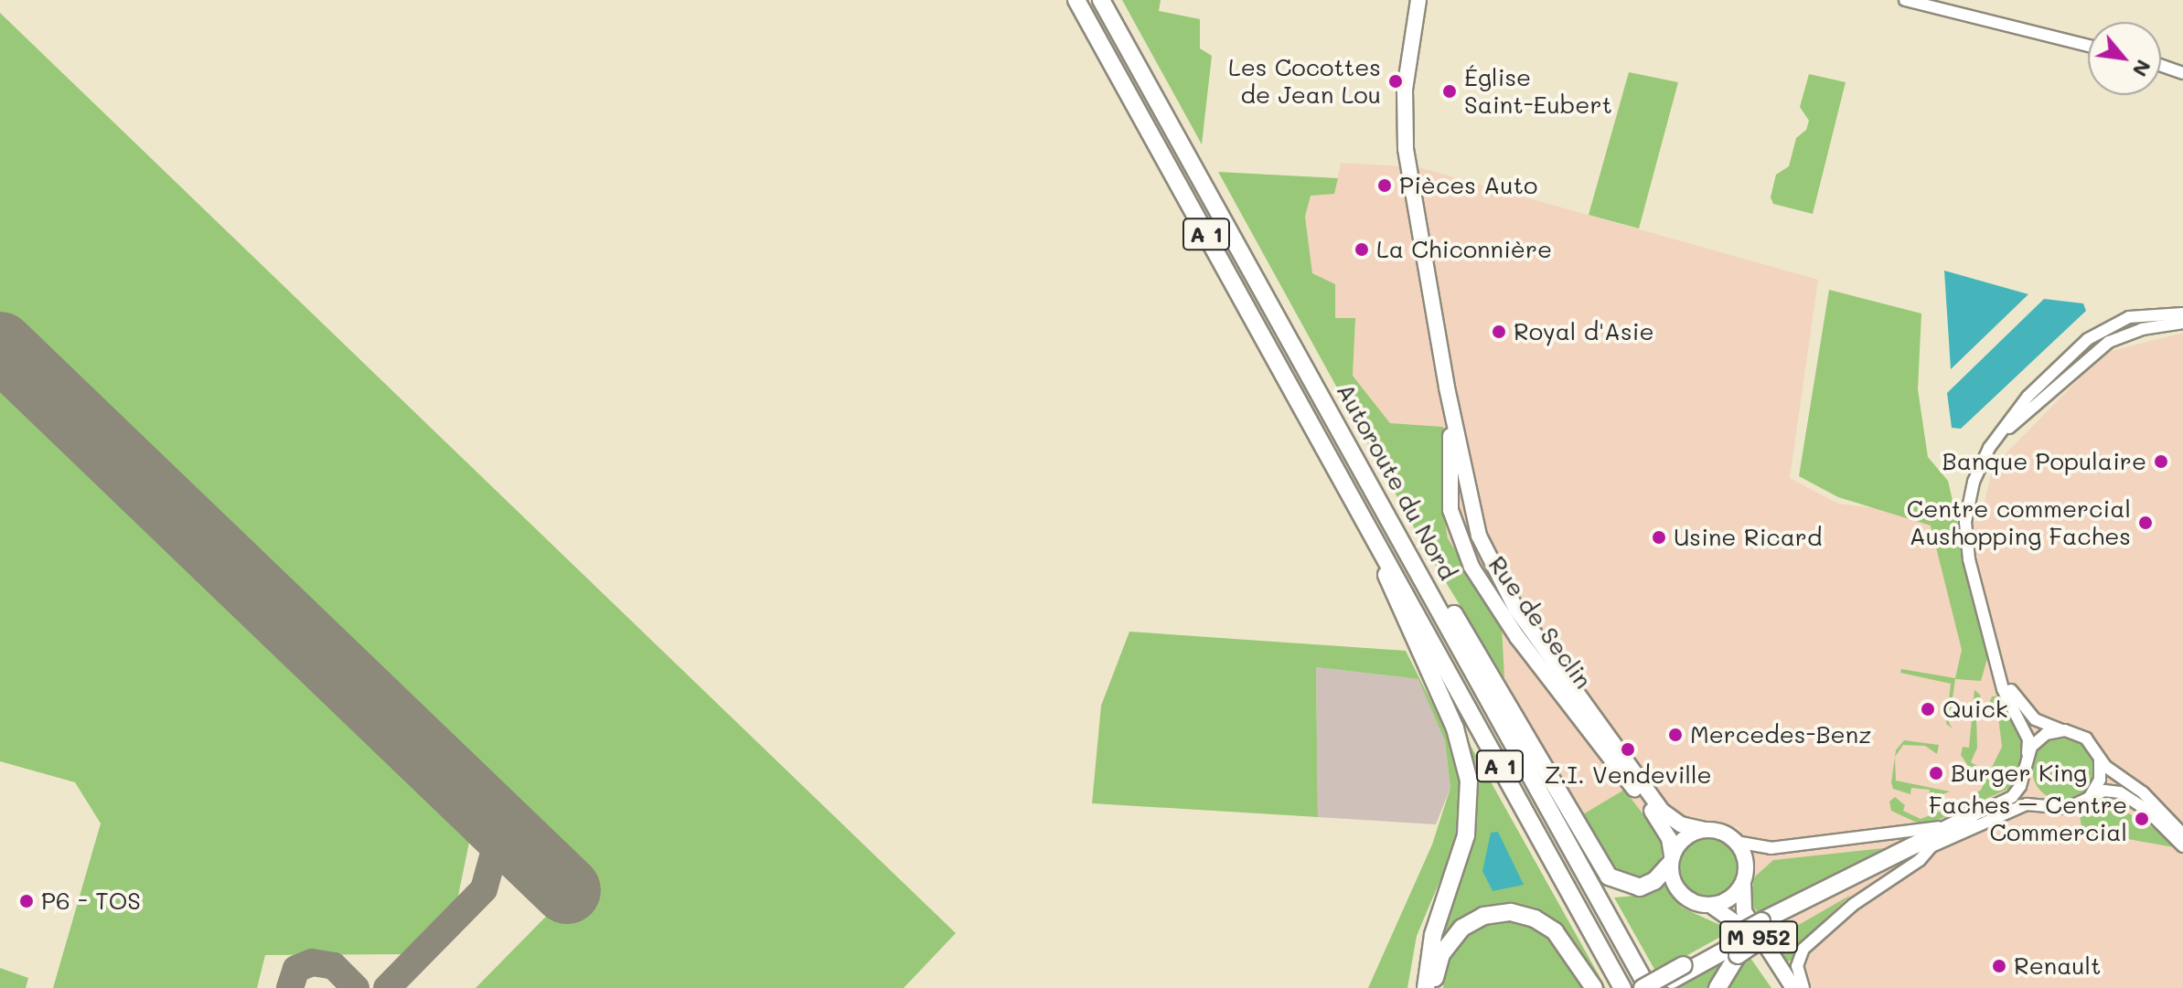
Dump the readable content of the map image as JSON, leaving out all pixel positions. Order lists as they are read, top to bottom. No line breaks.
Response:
{"streets":{"highway":["A 1","Autoroute du Nord"],"main road":["Rue de Seclin","M 952"]},"crossings":[["Rue de Seclin","M 952"]],"places":["Les Cocottes de Jean Lou","Église Saint-Eubert","Pièces Auto","La Chiconnière","Royal d'Asie","Banque Populaire","Centre commercial Aushopping Faches","Usine Ricard","Quick","Mercedes-Benz","Z.I. Vendeville","Burger King","Faches – Centre Commercial","P6 - TOS","Renault"],"north":"bottom right"}
